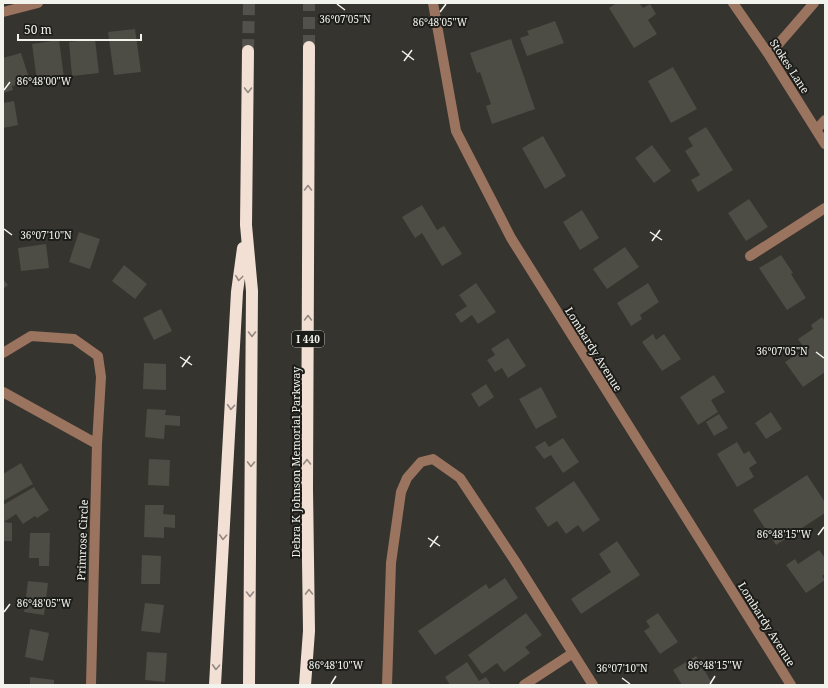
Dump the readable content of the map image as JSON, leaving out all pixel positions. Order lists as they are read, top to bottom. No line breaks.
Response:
{"streets":{"highway":["I 440","Debra K Johnson Memorial Parkway"],"street":["Stokes Lane","Lombardy Avenue","Primrose Circle"]},"scale_bar":"50 m","coordinates":["36°07'05\"N","86°48'05\"W","86°48'00\"W","36°07'10\"N","86°48'15\"W","86°48'10\"W"]}
